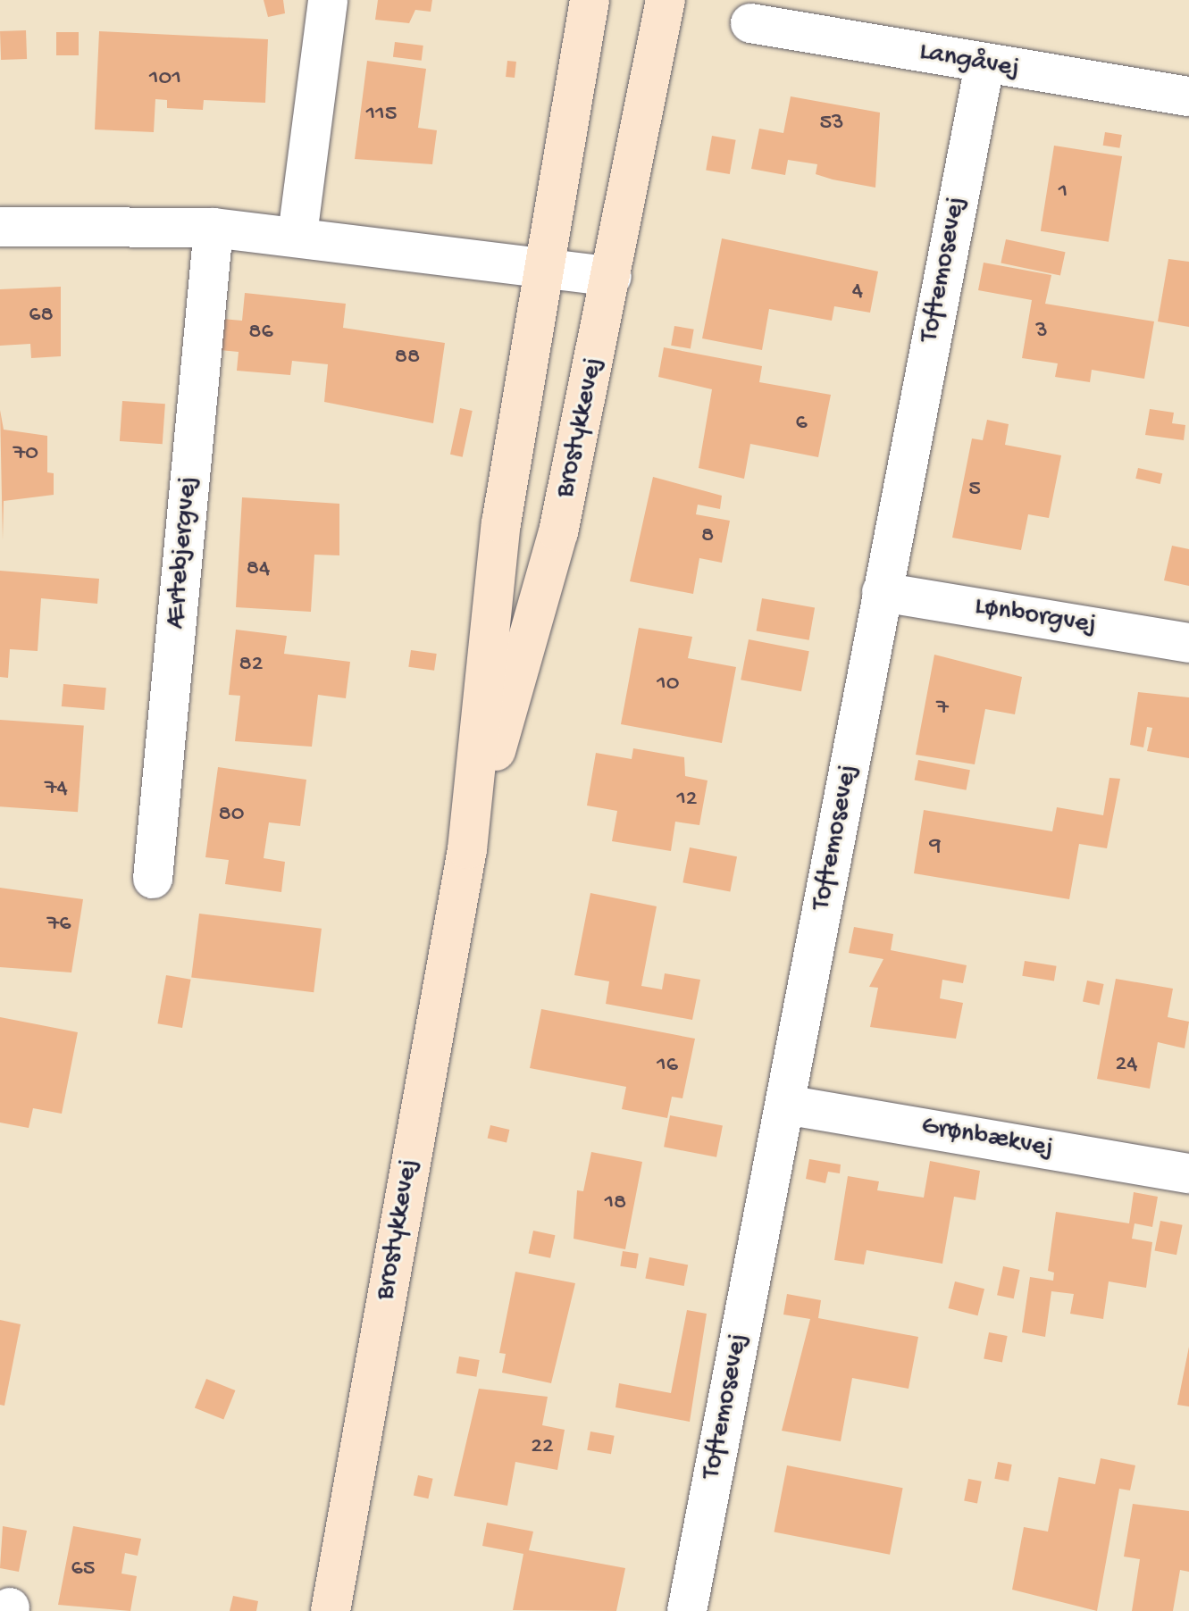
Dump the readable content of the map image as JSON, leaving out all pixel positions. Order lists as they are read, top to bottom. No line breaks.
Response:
{"streets":{"street":["Langåvej","Toftemosevej","Brostykkevej","Ærtebjergvej","Lønborgvej","Grønbækvej"]},"crossings":[["Langåvej","Toftemosevej"],["Toftemosevej","Lønborgvej"],["Toftemosevej","Grønbækvej"]],"house_numbers":["101","115","53","1","4","68","3","86","88","6","70","5","8","84","82","10","7","74","12","80","9","76","24","16","18","22","65"]}
